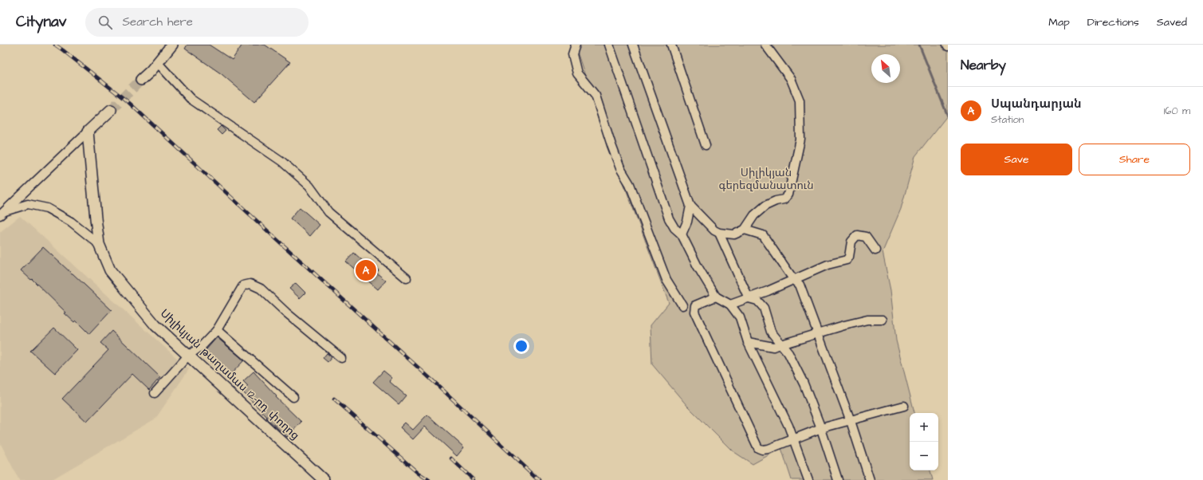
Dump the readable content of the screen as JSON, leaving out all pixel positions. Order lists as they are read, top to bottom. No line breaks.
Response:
{"streets":{"main road":["Սիլիկյան թաղամաս 12-րդ փողոց"]},"parks":["Սիլիկյան գերեզմանատուն"],"north":"top left","page":{"header":"Citynav","search":"Search here","nav":["Map","Directions","Saved"],"heading":"Nearby","list":[{"mark":"A","name":"Սպանդարյան","note":"Station","value":"160 m"}],"buttons":["Save","Share"],"pins":"A","map_buttons":["+","−"]}}
